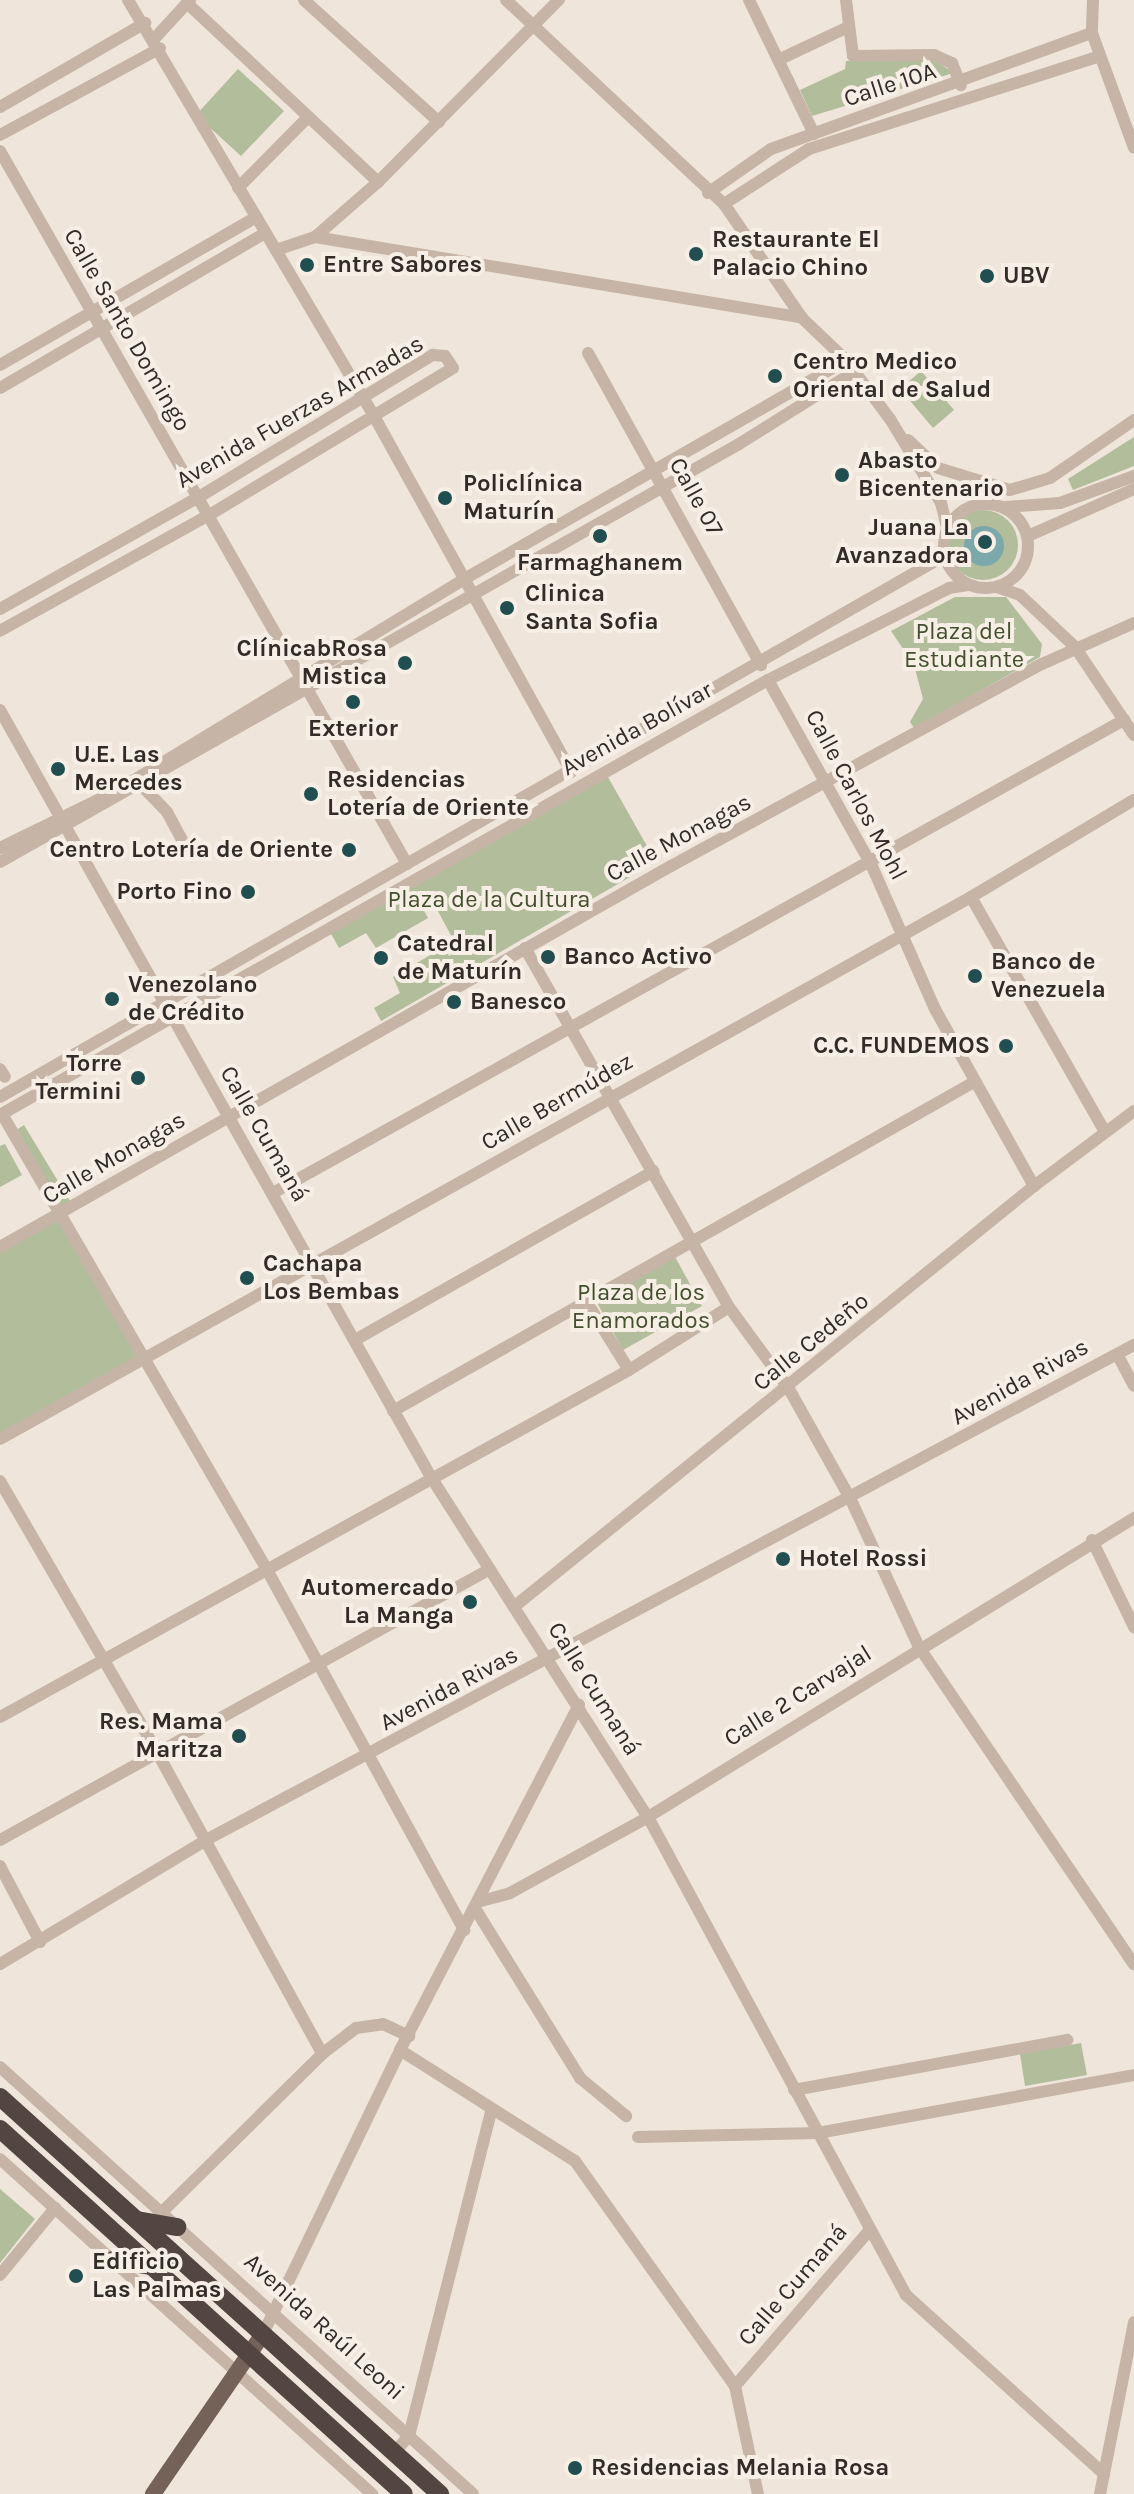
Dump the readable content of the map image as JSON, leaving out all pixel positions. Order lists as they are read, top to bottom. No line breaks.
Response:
{"streets":{"highway":["Avenida Raúl Leoni"],"street":["Calle 10A","Calle Santo Domingo","Avenida Fuerzas Armadas","Calle 07","Avenida Bolívar","Calle Carlos Mohl","Calle Monagas","Calle Bermúdez","Calle Cumaná","Calle Cedeño","Avenida Rivas","Calle 2 Carvajal"]},"crossings":[["Calle Santo Domingo","Avenida Fuerzas Armadas"],["Calle Santo Domingo","Avenida Bolívar"],["Calle 07","Avenida Bolívar"],["Avenida Bolívar","Calle Carlos Mohl"],["Avenida Bolívar","Calle Cumaná"],["Calle Carlos Mohl","Calle Monagas"],["Calle Carlos Mohl","Calle Bermúdez"],["Calle Carlos Mohl","Calle Cedeño"],["Calle Monagas","Calle Cumaná"],["Calle Bermúdez","Calle Cumaná"],["Calle Cumaná","Calle Cedeño"],["Calle Cumaná","Avenida Rivas"],["Calle Cumaná","Calle 2 Carvajal"]],"parks":["Plaza del Estudiante","Plaza de la Cultura","Plaza de los Enamorados"],"places":["Restaurante El Palacio Chino","Entre Sabores","UBV","Centro Medico Oriental de Salud","Abasto Bicentenario","Policlínica Maturín","Farmaghanem","Juana La Avanzadora","Clinica Santa Sofia","ClínicabRosa Mistica","Exterior","U.E. Las Mercedes","Residencias Lotería de Oriente","Centro Lotería de Oriente","Porto Fino","Banco Activo","Catedral de Maturín","Banco de Venezuela","Venezolano de Crédito","Banesco","C.C. FUNDEMOS","Torre Termini","Cachapa Los Bembas","Hotel Rossi","Automercado La Manga","Res. Mama Maritza","Edificio Las Palmas","Residencias Melania Rosa"]}
